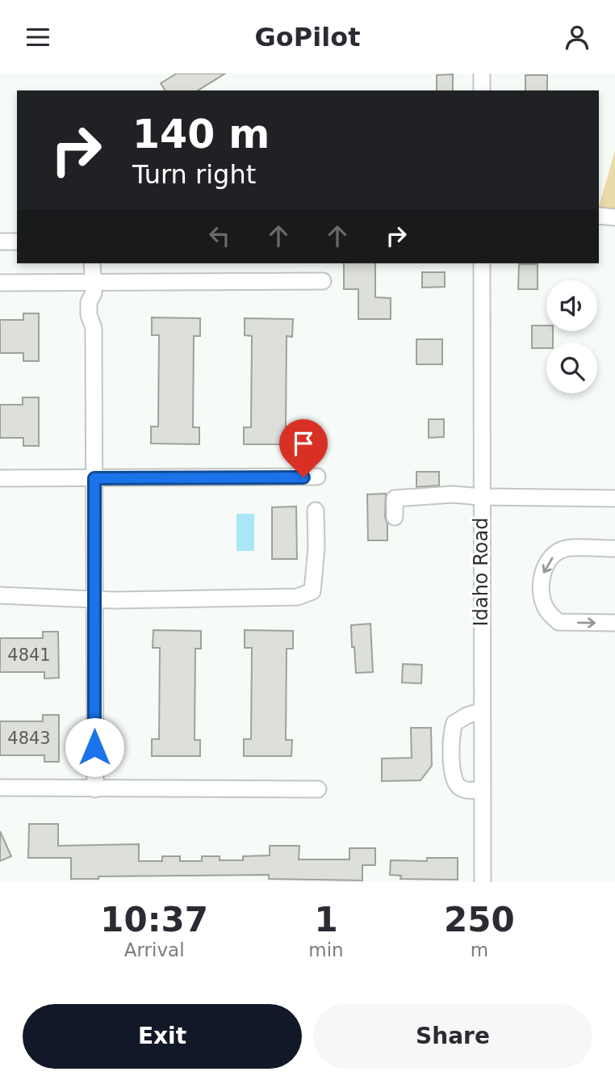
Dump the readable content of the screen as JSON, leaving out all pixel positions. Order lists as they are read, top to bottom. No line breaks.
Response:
{"streets":{"street":["Idaho Road"]},"house_numbers":["4841","4843"],"page":{"header":"GoPilot","turn":["140 m","Turn right"],"eta":["10:37","Arrival","1","min","250","m"],"buttons":["Exit","Share"]}}
